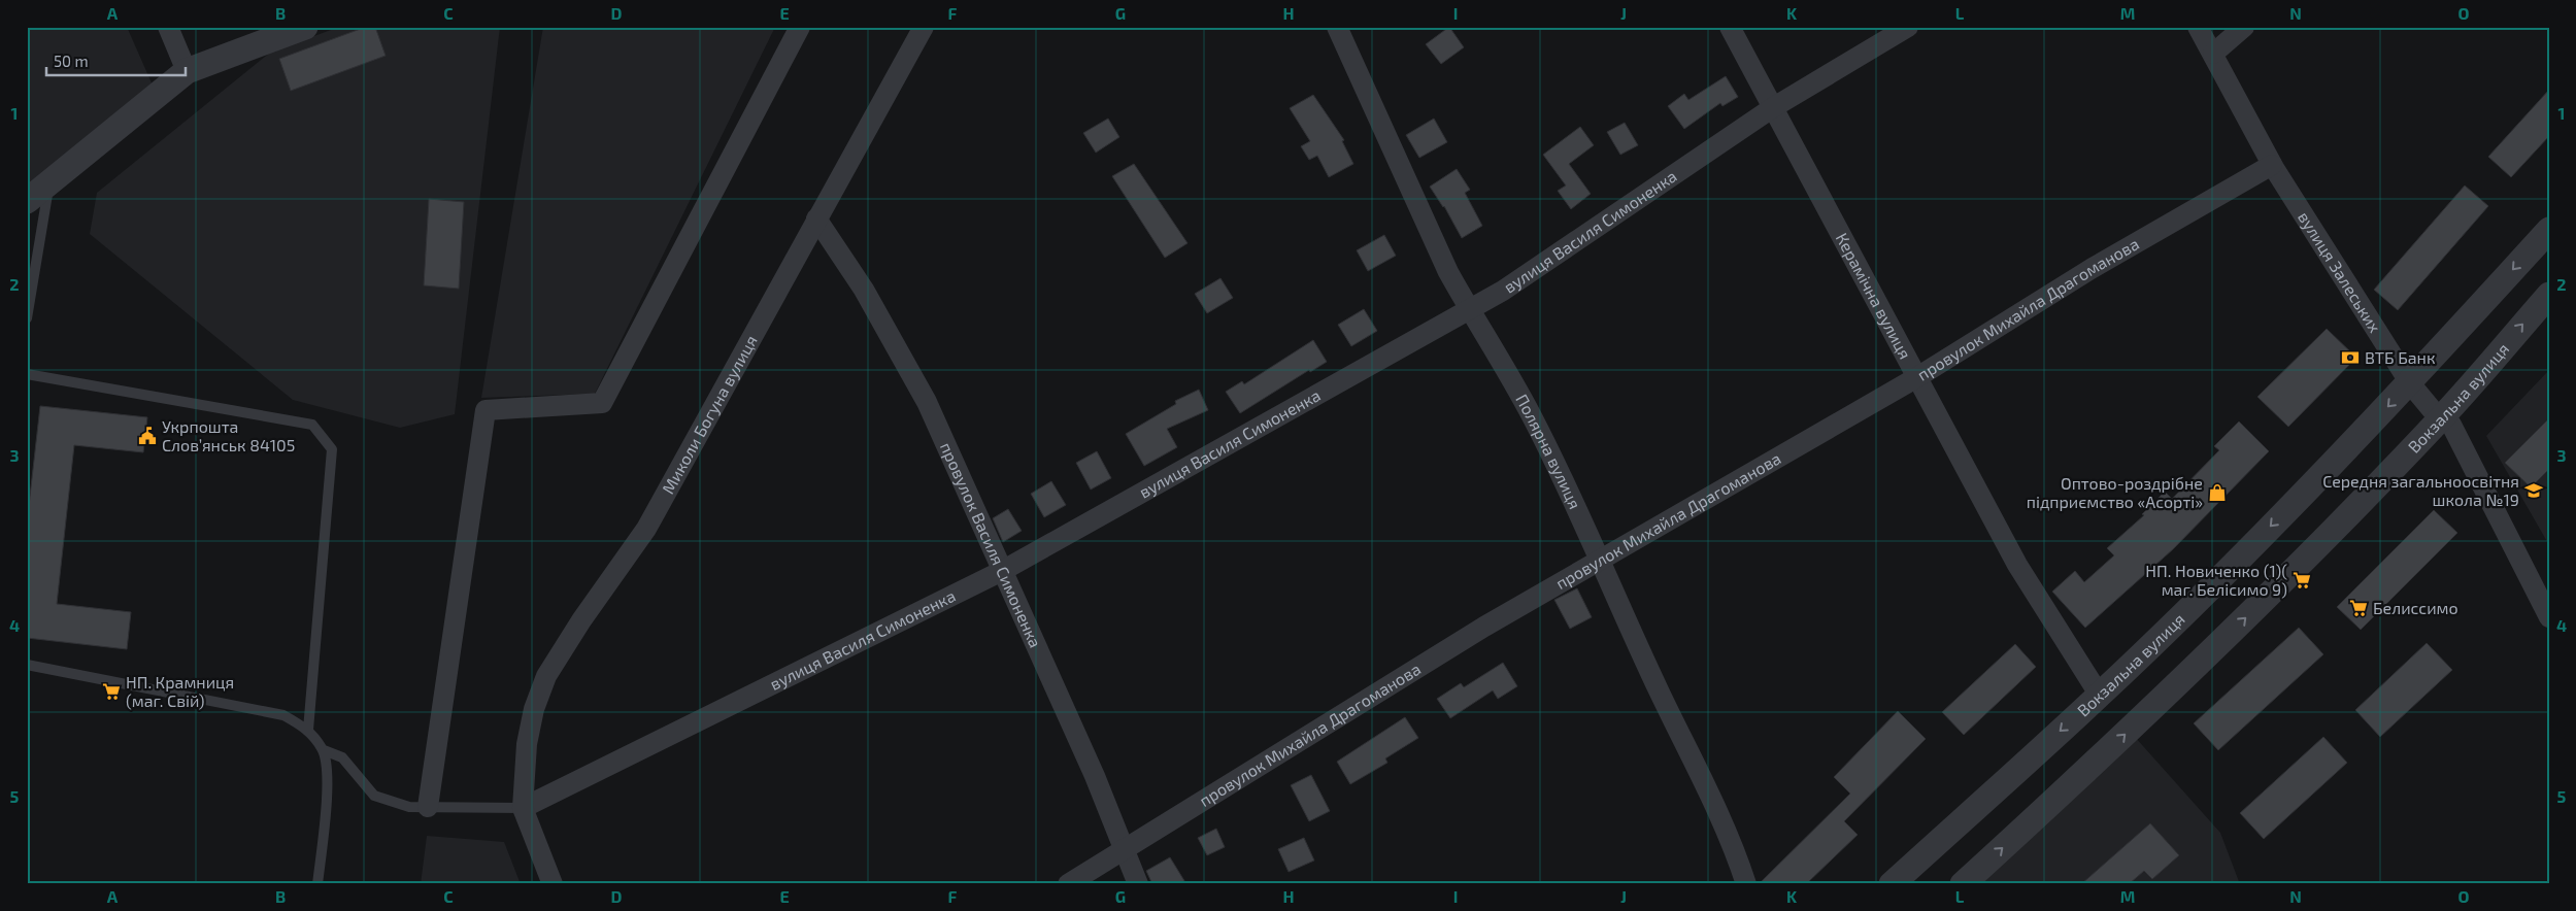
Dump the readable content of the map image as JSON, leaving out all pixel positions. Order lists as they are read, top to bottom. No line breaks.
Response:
{"streets":{"street":["вулиця Василя Симоненка","вулиця Залеських","Керамічна вулиця","провулок Михайла Драгоманова","Вокзальна вулиця","Миколи Богуна вулиця","Полярна вулиця","провулок Василя Симоненка"]},"crossings":[["вулиця Василя Симоненка","Керамічна вулиця"],["вулиця Василя Симоненка","Миколи Богуна вулиця"],["вулиця Василя Симоненка","Полярна вулиця"],["вулиця Василя Симоненка","провулок Василя Симоненка"],["вулиця Залеських","провулок Михайла Драгоманова"],["вулиця Залеських","Вокзальна вулиця"],["Керамічна вулиця","провулок Михайла Драгоманова"],["Керамічна вулиця","Вокзальна вулиця"],["провулок Михайла Драгоманова","Полярна вулиця"],["провулок Михайла Драгоманова","провулок Василя Симоненка"],["Миколи Богуна вулиця","провулок Василя Симоненка"]],"places":{"bank":["ВТБ Банк"],"public building":["Укрпошта Слов’янськ 84105"],"school or university":["Середня загальноосвітня школа №19"],"shop":["Оптово-роздрібне підприємство «Асортi»"],"supermarket":["НП. Новиченко (1)( маг. Белісимо 9)","Белиссимо","НП. Крамниця (маг. Свій)"]},"scale_bar":"50 m","grid":{"columns":["A","B","C","D","E","F","G","H","I","J","K","L","M","N","O"],"rows":["1","2","3","4","5"]}}
